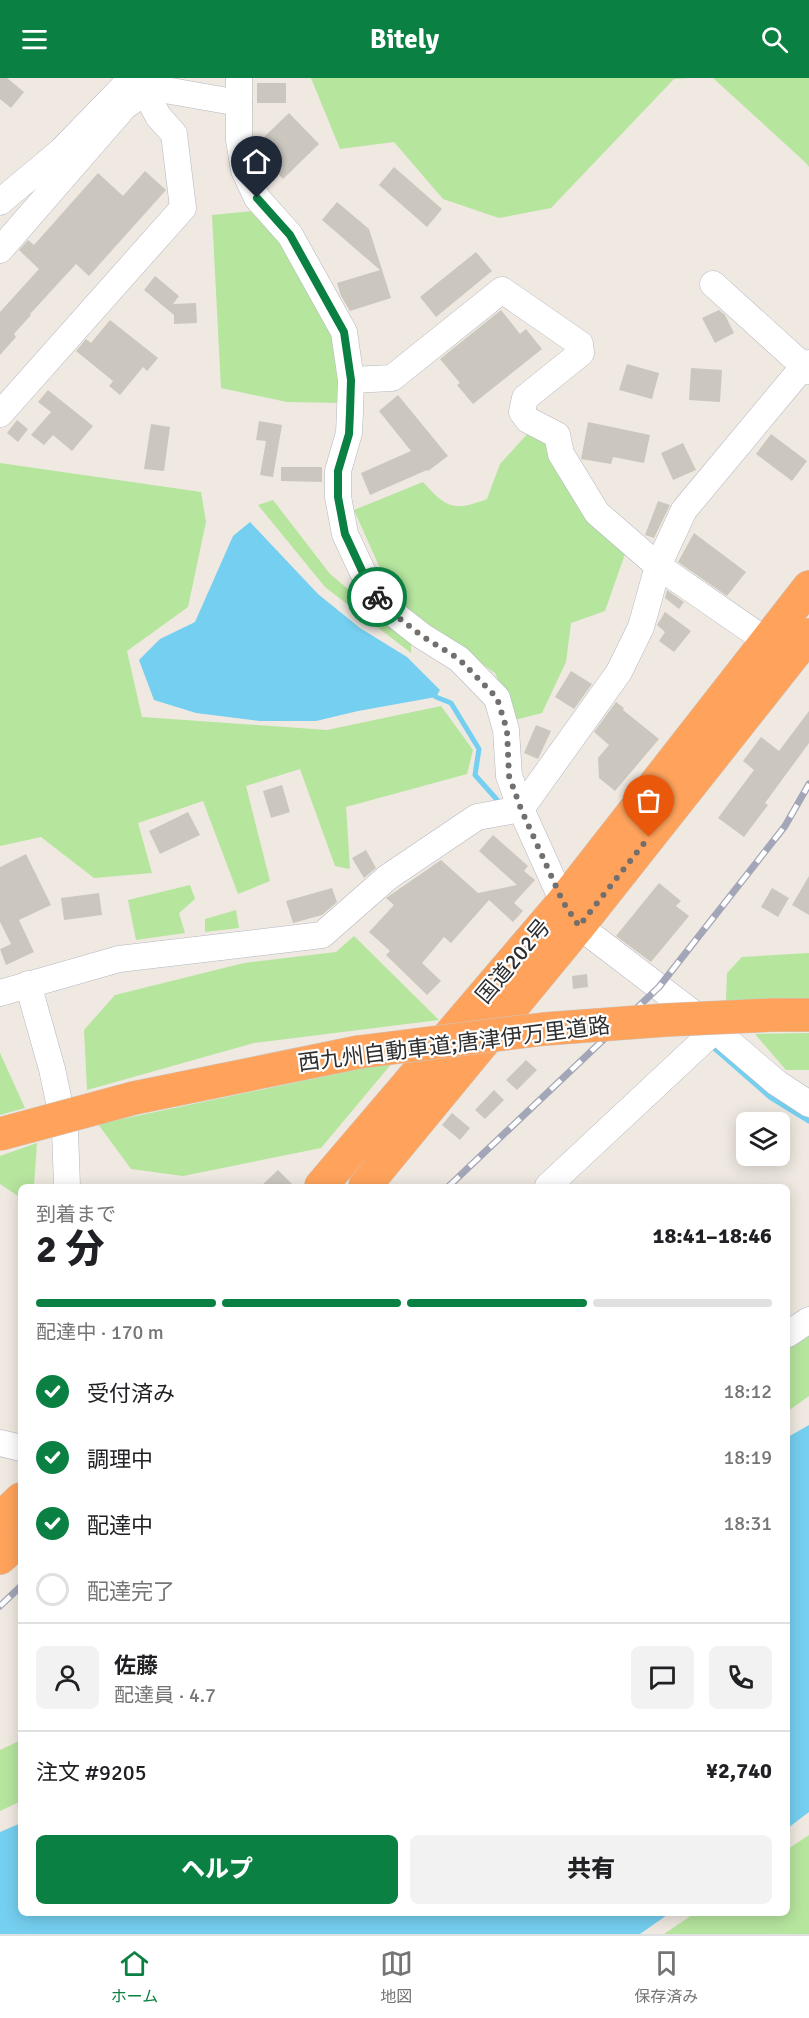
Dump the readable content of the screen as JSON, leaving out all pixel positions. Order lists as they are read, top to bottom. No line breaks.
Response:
{"streets":{"highway":["国道202号","西九州自動車道;唐津伊万里道路"]},"page":{"header":"Bitely","heading":["2 分","到着まで","18:41–18:46"],"panel":["佐藤","配達員 · 4.7","注文 #9205","¥2,740"],"bar":"配達中 · 170 m","list":[["受付済み","18:12"],["調理中","18:19"],["配達中","18:31"],"配達完了"],"buttons":["ヘルプ","共有"],"tabs":["ホーム","地図","保存済み"]}}
